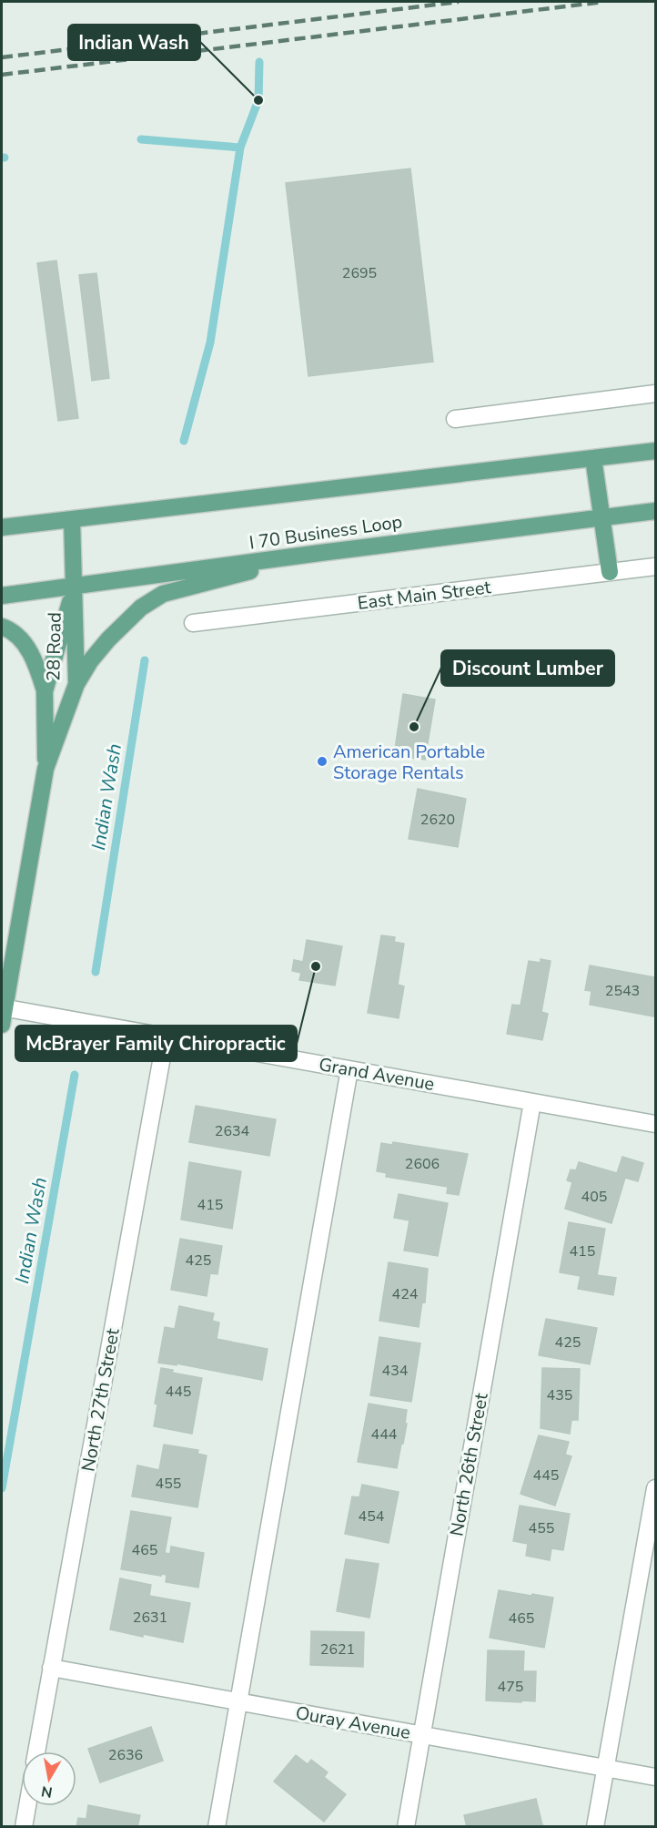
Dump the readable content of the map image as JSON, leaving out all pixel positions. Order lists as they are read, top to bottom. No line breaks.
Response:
{"streets":{"main road":["I 70 Business Loop","28 Road"],"street":["East Main Street","Grand Avenue","North 27th Street","North 26th Street","Ouray Avenue"]},"crossings":[["I 70 Business Loop","28 Road"],["28 Road","Grand Avenue"],["Grand Avenue","North 27th Street"],["Grand Avenue","North 26th Street"],["North 27th Street","Ouray Avenue"],["North 26th Street","Ouray Avenue"]],"water":["Indian Wash"],"places":["Indian Wash","Discount Lumber","American Portable Storage Rentals","McBrayer Family Chiropractic"],"house_numbers":["2695","2620","2543","2634","2606","405","415","415","425","424","425","434","445","435","444","445","455","454","455","465","2631","465","2621","475","2636"],"north":"bottom"}
